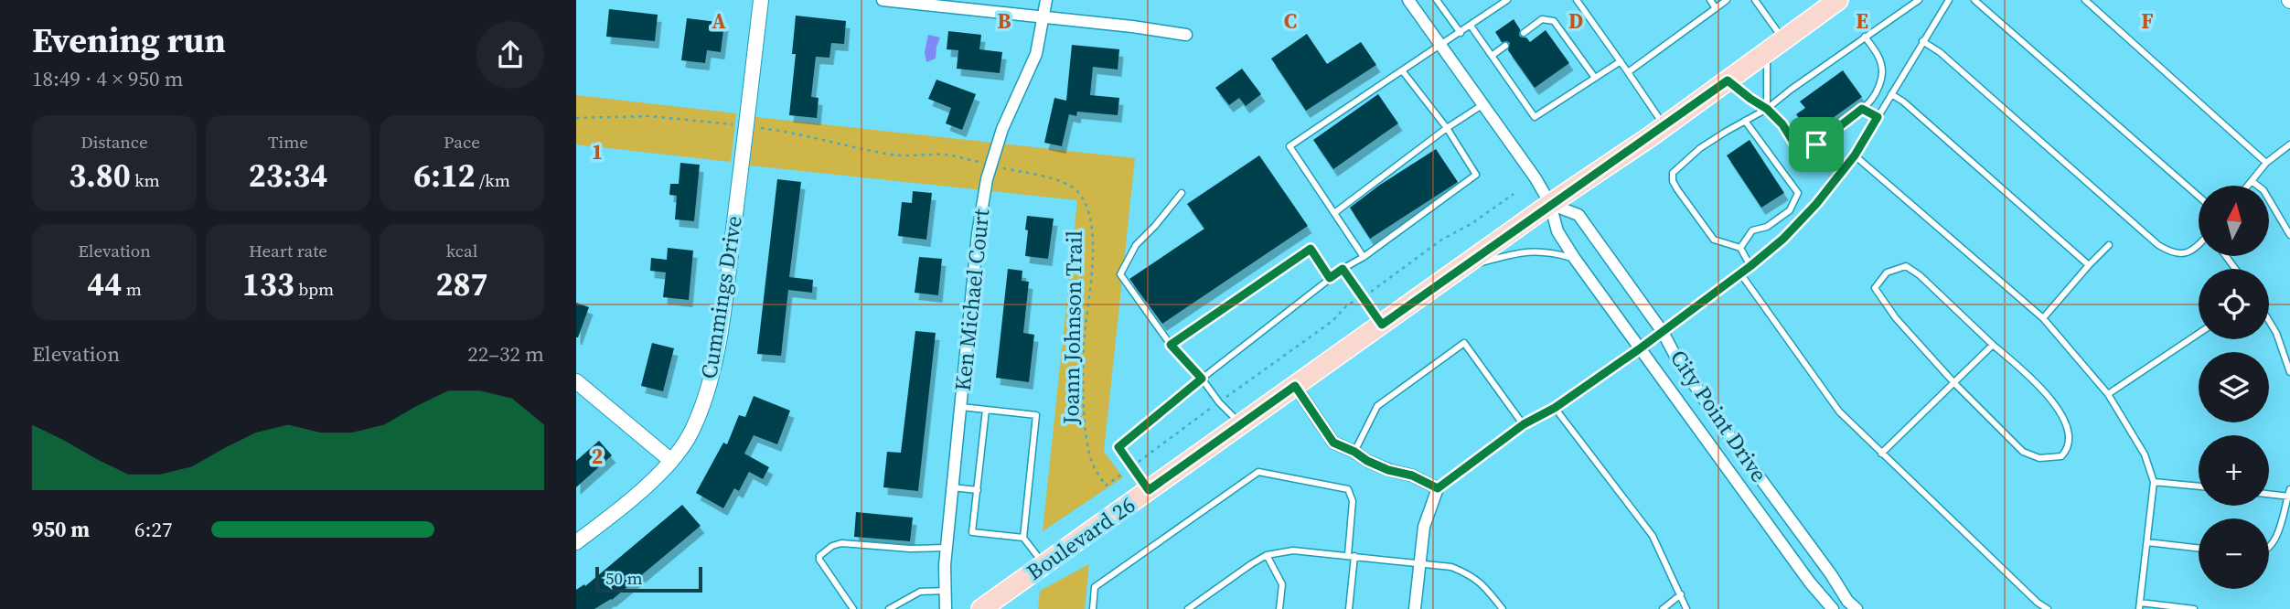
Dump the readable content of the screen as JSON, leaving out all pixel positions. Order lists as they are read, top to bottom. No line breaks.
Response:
{"streets":{"main road":["Boulevard 26"],"street":["Cummings Drive","Ken Michael Court","City Point Drive"],"path":["Joann Johnson Trail"]},"crossings":[["City Point Drive","Boulevard 26"]],"scale_bar":"50 m","north":"top","page":{"heading":["Evening run","18:49 · 4 × 950 m"],"stats":[["Distance","3.80 km"],["Time","23:34"],["Pace","6:12 /km"],["Elevation","44 m"],["Heart rate","133 bpm"],["kcal","287"]],"map_buttons":["+","−"],"chart":["Elevation","22–32 m"],"list":[{"name":"950 m","note":"6:27"}],"scale":"50 m"},"grid":{"columns":["A","B","C","D","E","F"],"rows":["1","2"]}}
